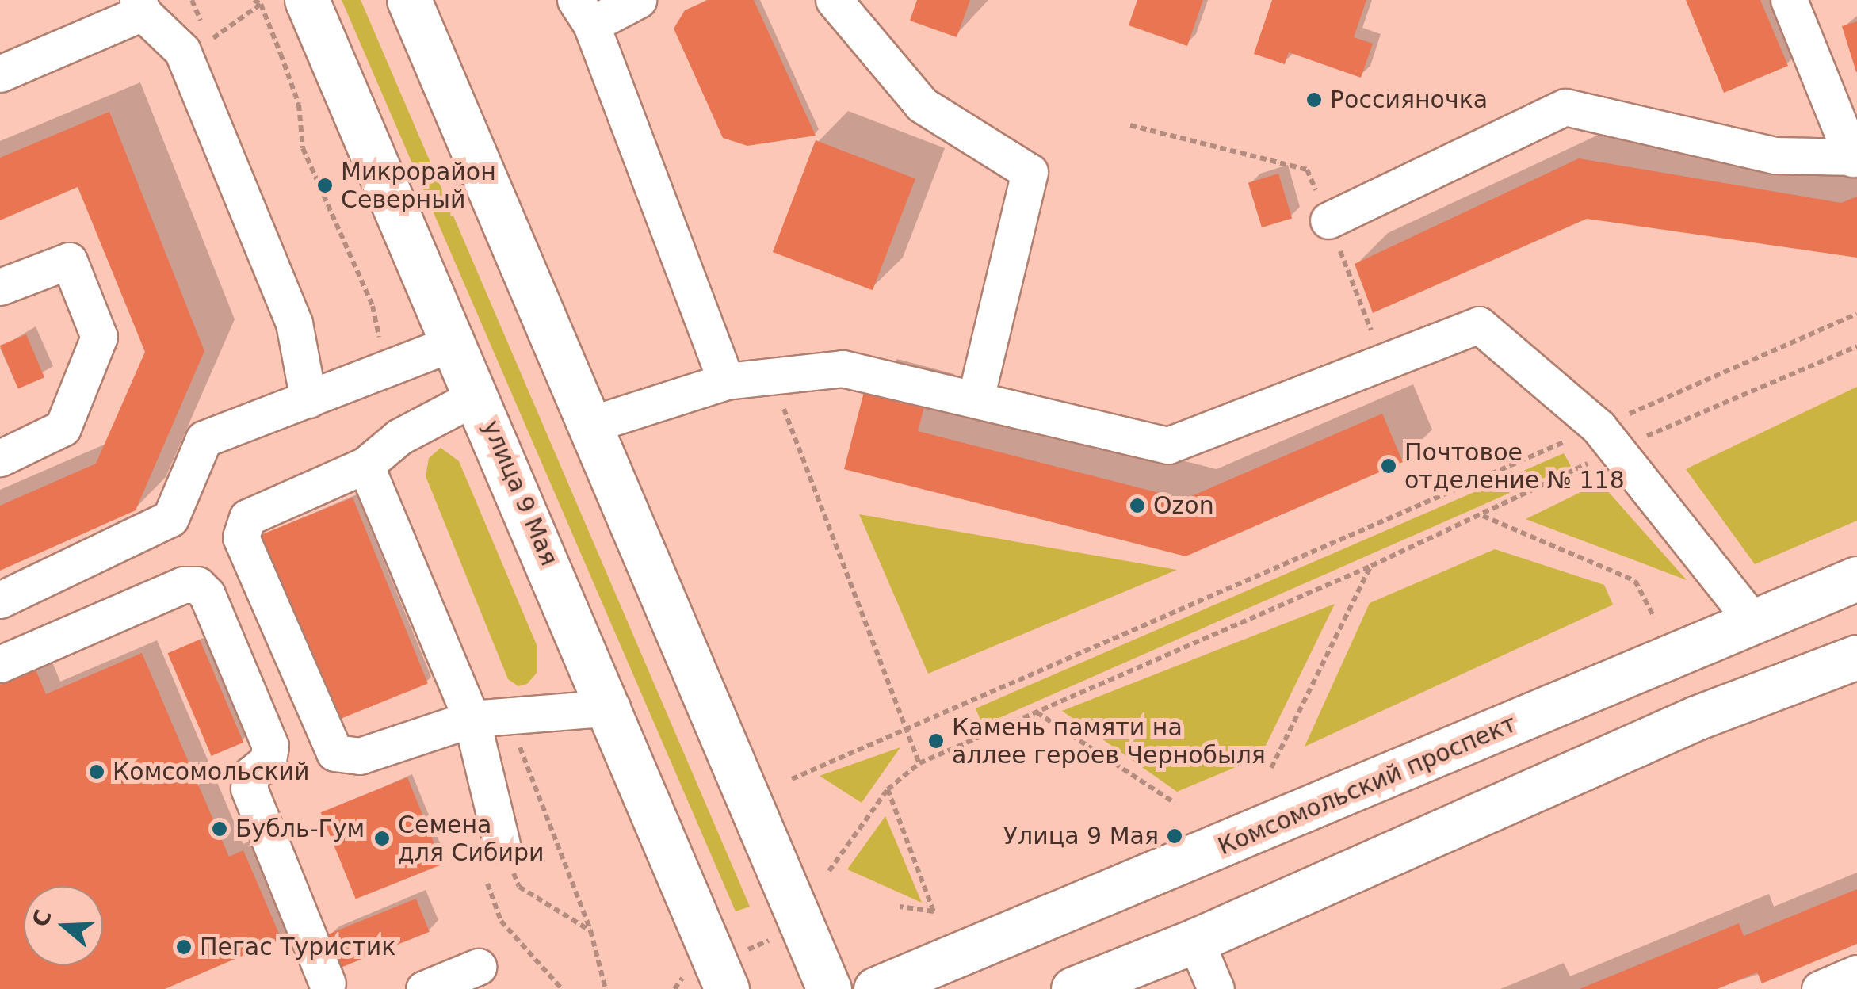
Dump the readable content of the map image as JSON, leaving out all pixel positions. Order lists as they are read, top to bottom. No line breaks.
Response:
{"streets":{"main road":["улица 9 Мая","Комсомольский проспект"]},"places":["Россияночка","Микрорайон Северный","Почтовое отделение № 118","Ozon","Камень памяти на аллее героев Чернобыля","Комсомольский","Бубль-Гум","Улица 9 Мая","Семена для Сибири","Пегас Туристик"],"north":"left"}
